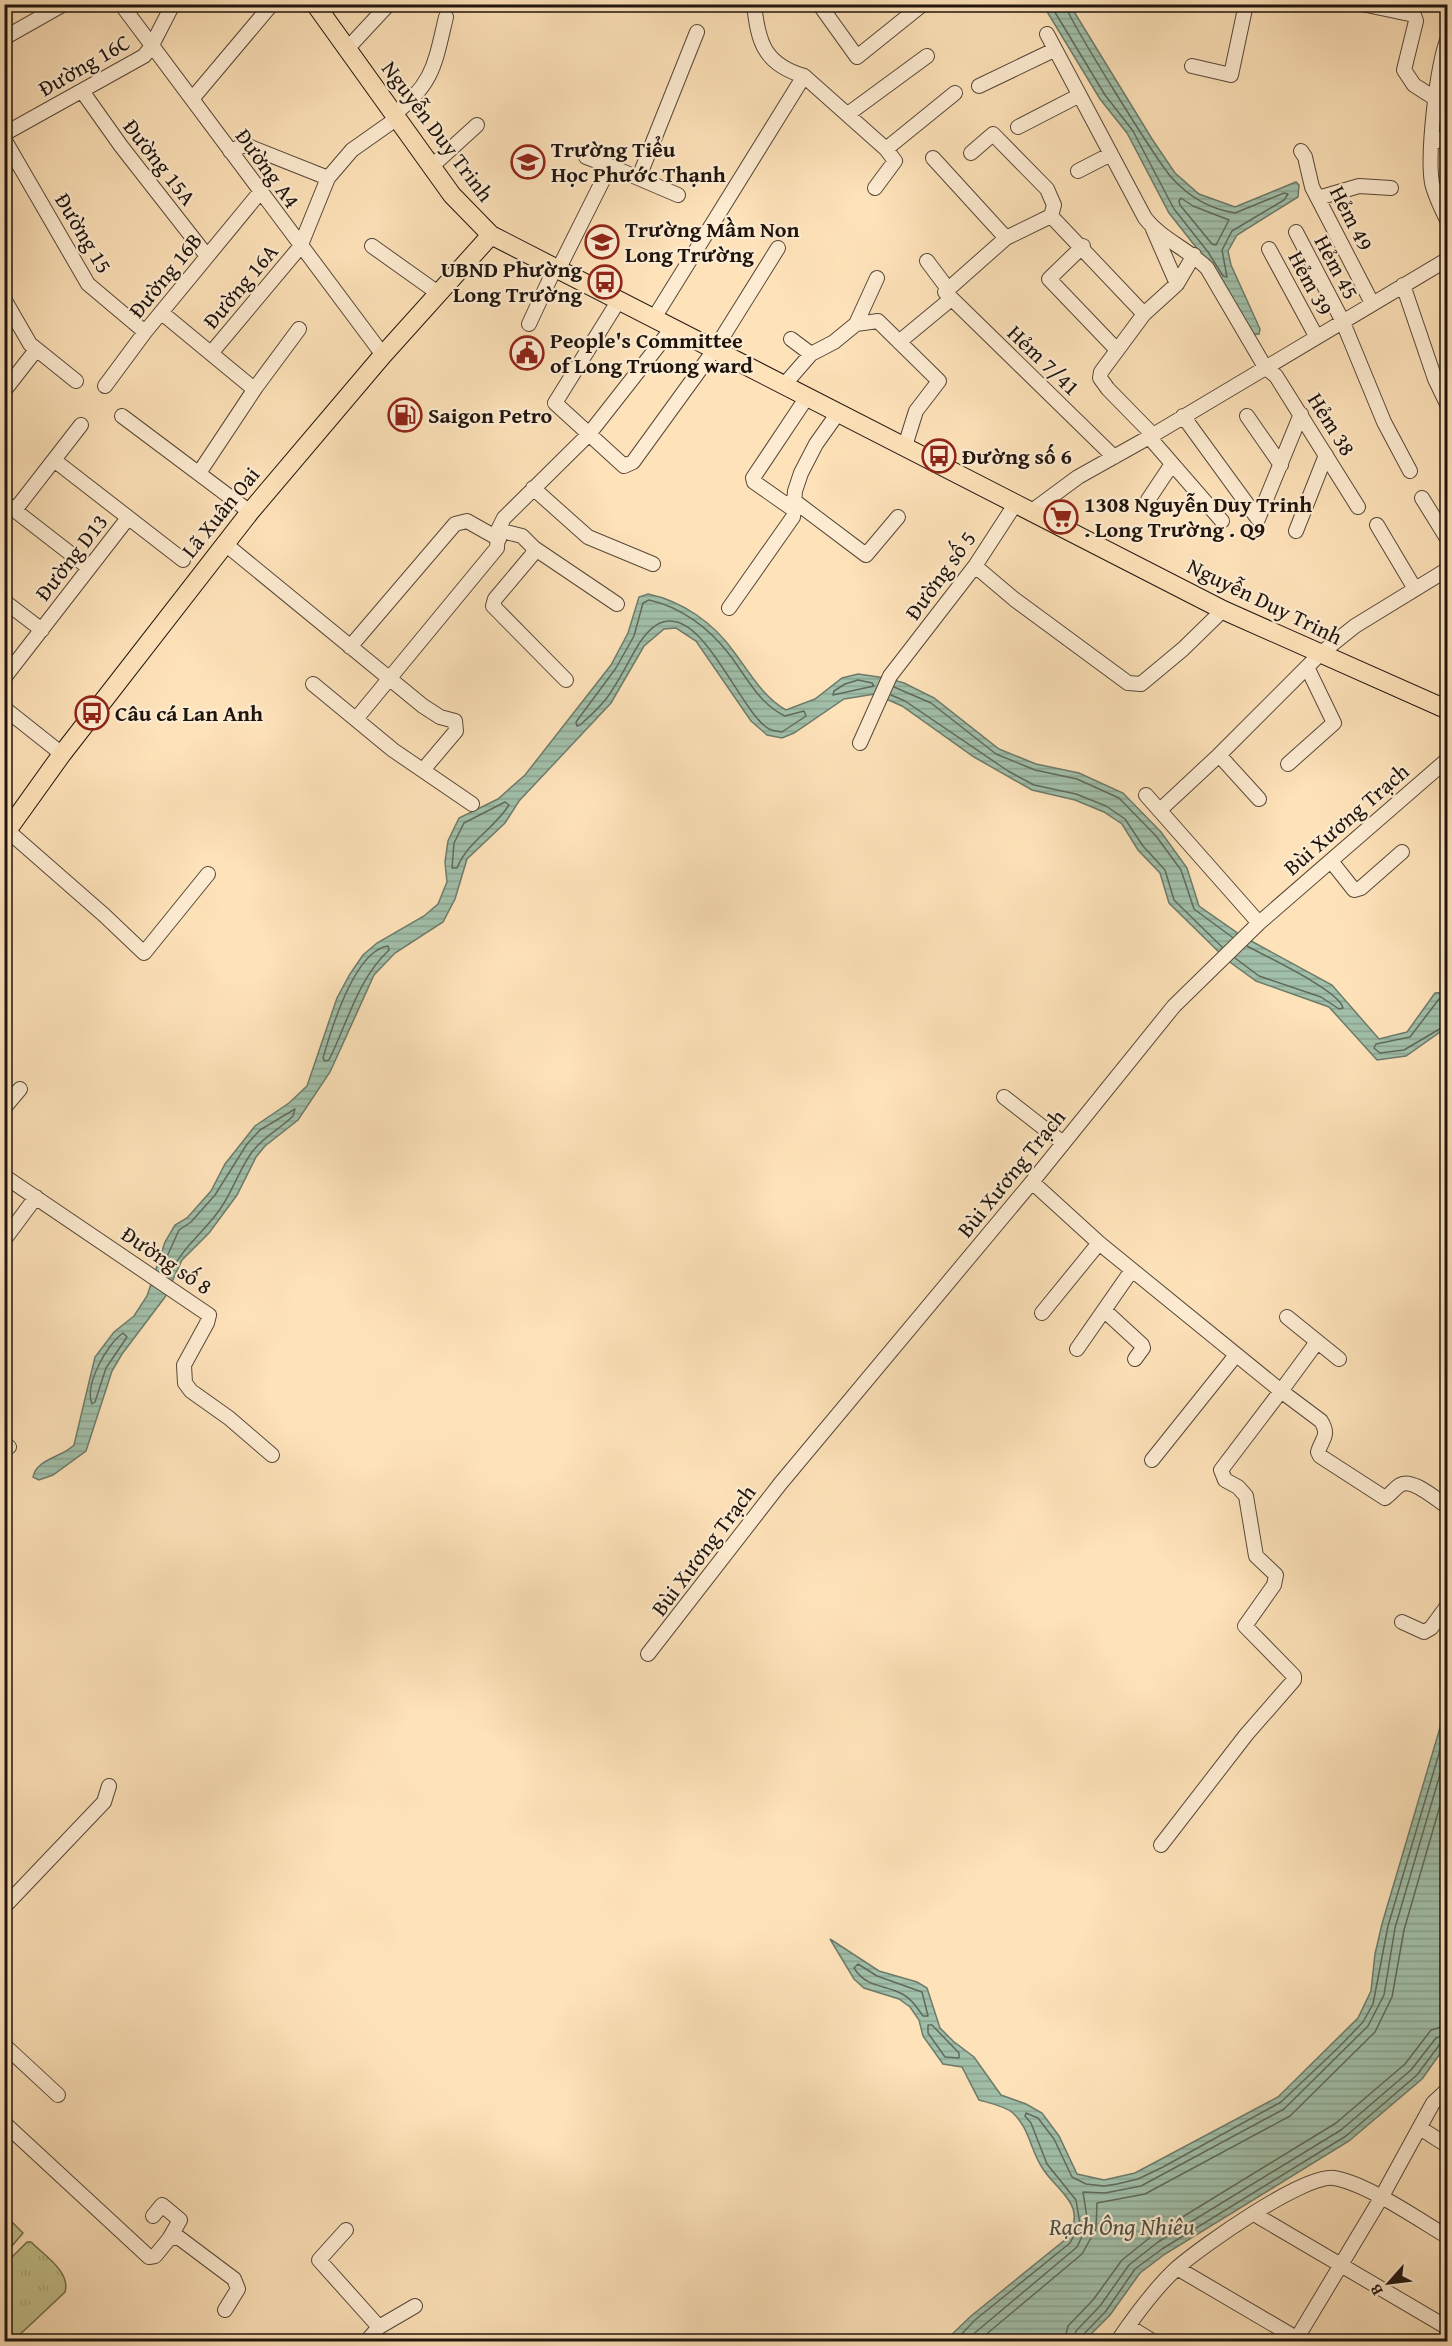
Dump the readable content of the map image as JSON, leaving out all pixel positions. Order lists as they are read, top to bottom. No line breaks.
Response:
{"streets":{"main road":["Nguyễn Duy Trinh","Lã Xuân Oai"],"street":["Đường 16C","Đường 15A","Đường A4","Hẻm 49","Đường 15","Hẻm 45","Đường 16B","Hẻm 39","Đường 16A","Hẻm 7/41","Hẻm 38","Đường D13","Đường số 5","Bùi Xương Trạch","Đường số 8"]},"crossings":[["Đường 16C","Đường 15A"],["Đường 16C","Đường A4"],["Nguyễn Duy Trinh","Đường 16A"],["Nguyễn Duy Trinh","Lã Xuân Oai"],["Nguyễn Duy Trinh","Đường số 5"],["Đường 15A","Đường 16B"],["Đường A4","Đường 16B"],["Đường A4","Đường 16A"],["Đường A4","Lã Xuân Oai"],["Đường 15","Đường 16B"]],"water":["Rạch Ông Nhiêu"],"places":{"school or university":["Trường Tiểu Học Phước Thạnh","Trường Mầm Non Long Trường"],"bus stop":["UBND Phường Long Trường","Đường số 6","Câu cá Lan Anh"],"public building":["People's Committee of Long Truong ward"],"fuel station":["Saigon Petro"],"supermarket":["1308 Nguyễn Duy Trinh . Long Trường . Q9"]},"north":"bottom left"}
